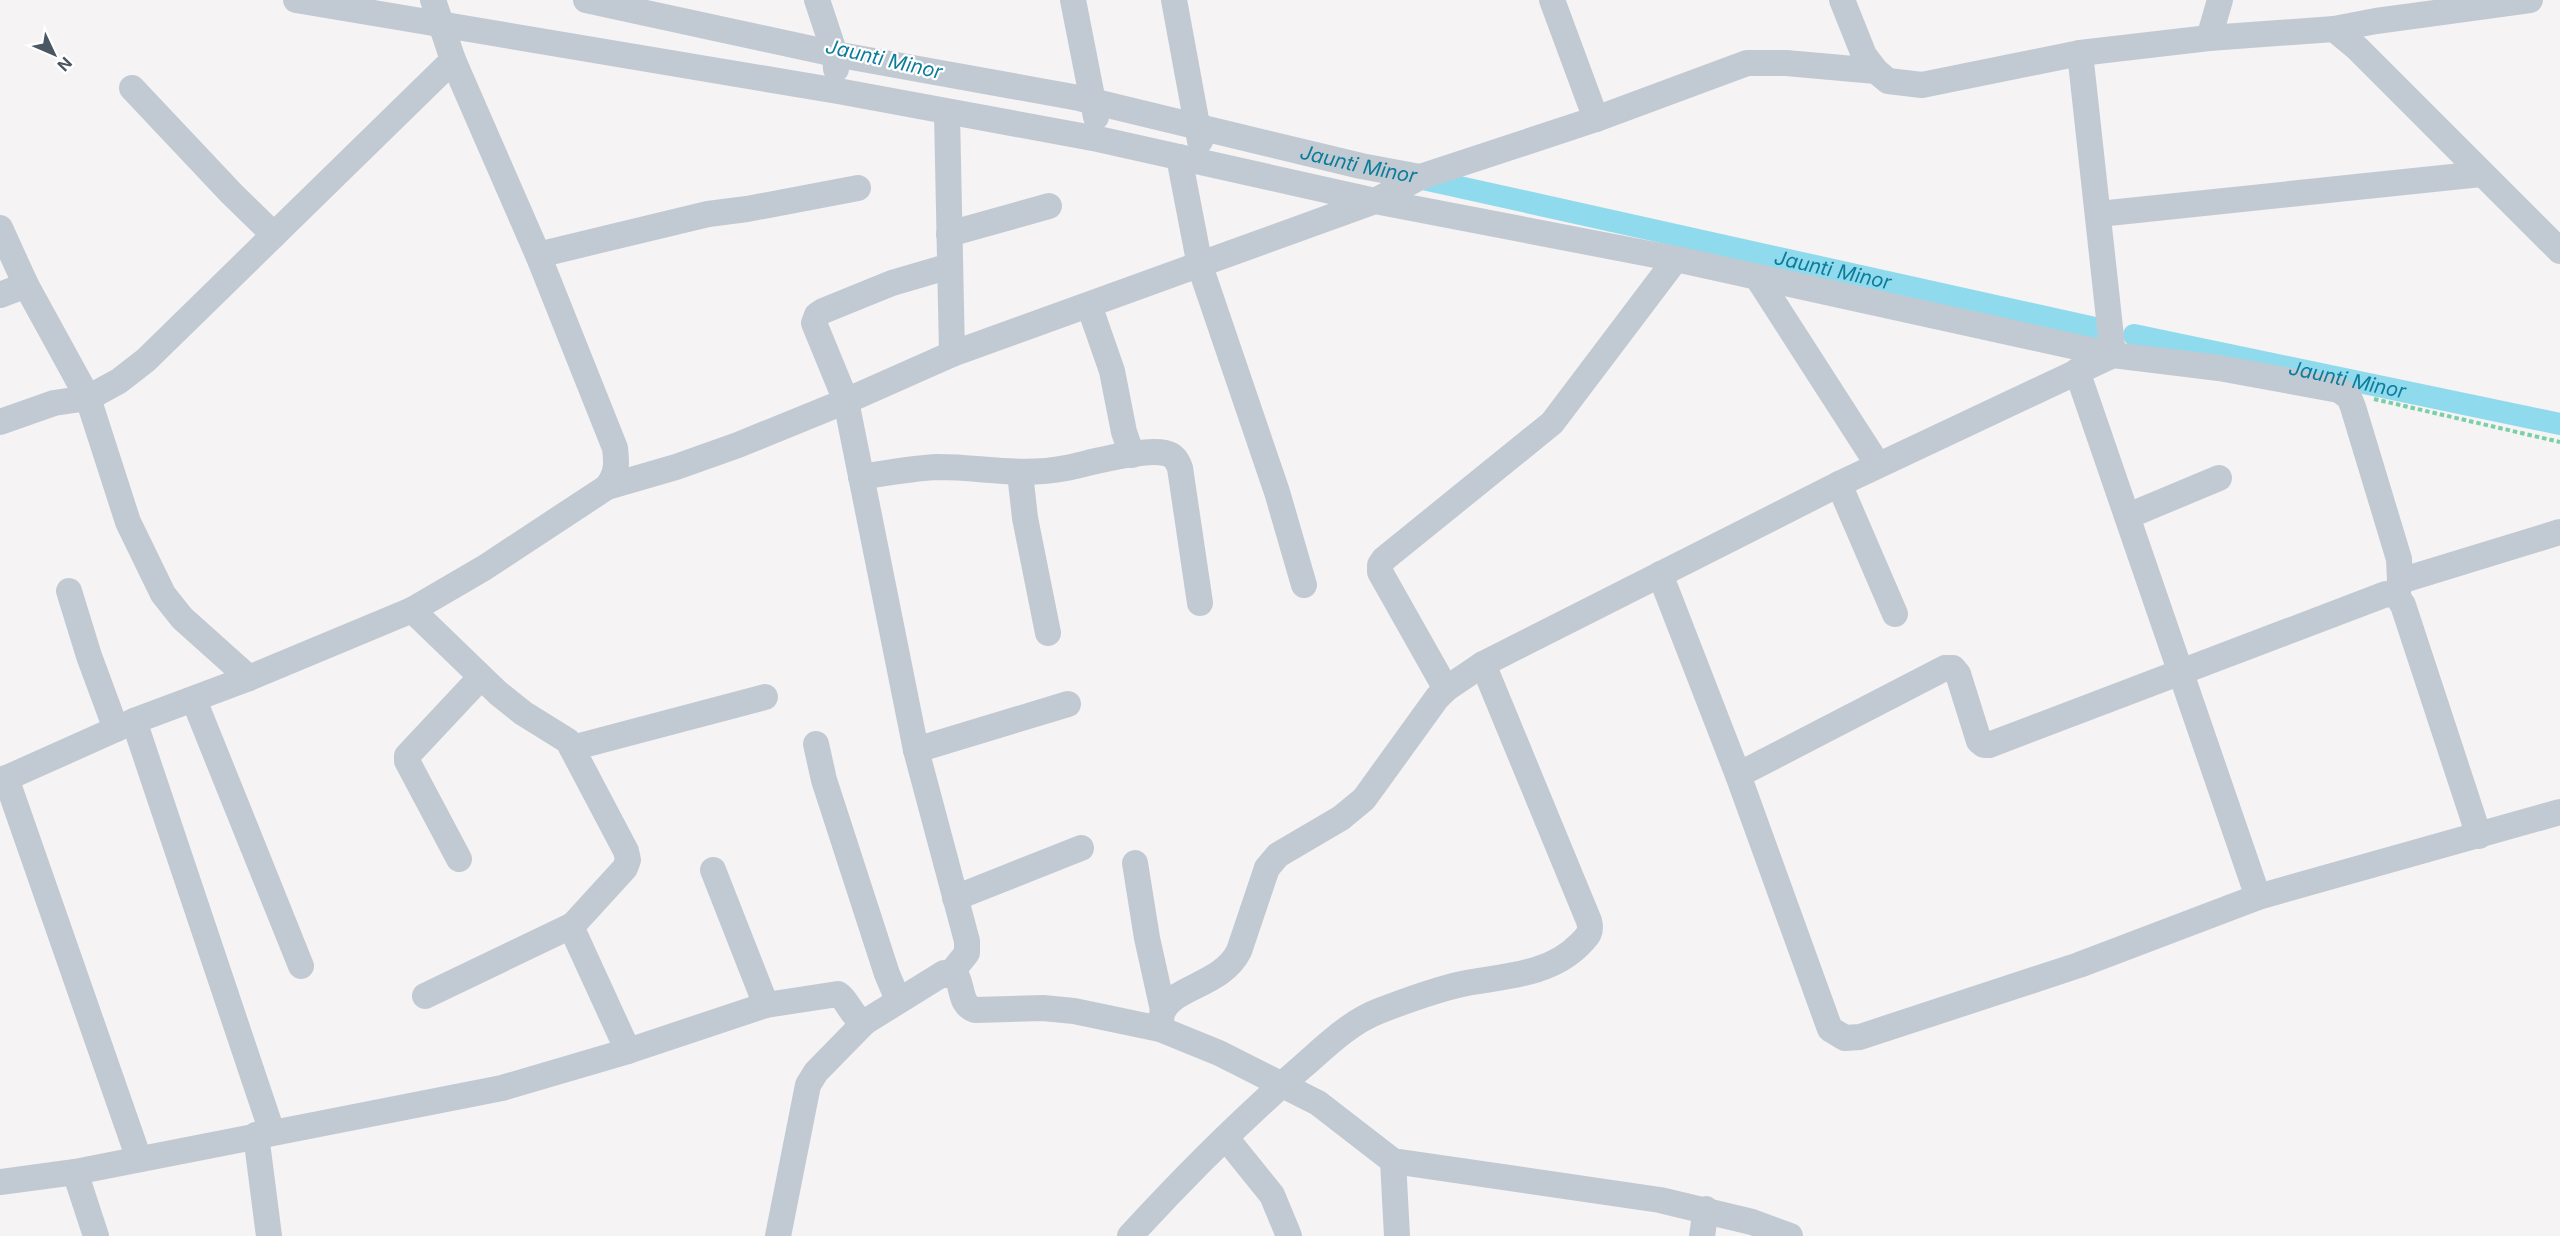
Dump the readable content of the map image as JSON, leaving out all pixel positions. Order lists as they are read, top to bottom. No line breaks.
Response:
{"water":["Jaunti Minor"],"north":"bottom right"}
